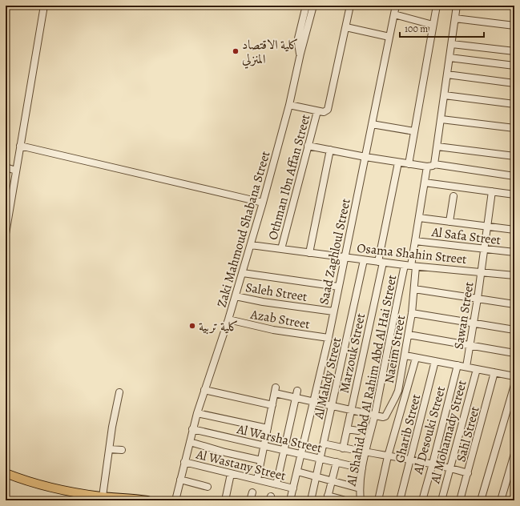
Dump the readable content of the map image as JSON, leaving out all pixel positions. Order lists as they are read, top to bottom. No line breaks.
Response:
{"streets":{"street":["Othman Ibn Affan Street","Zaki Mahmoud Shabana Street","Al Safa Street","Saad Zaghloul Street","Osama Shahin Street","Saleh Street","Sawan Street","Azab Street","Naeim Street","Marzouk Street","Al Mahdy Street","Al Shahid Abd Al Rahim Abd Al Hai Street","Gharib Street","Al Desouki Street","Al Mohamady Street","Sahl Street","Al Warsha Street","Al Wastany Street"]},"crossings":[["Othman Ibn Affan Street","Osama Shahin Street"],["Zaki Mahmoud Shabana Street","Osama Shahin Street"],["Zaki Mahmoud Shabana Street","Saleh Street"],["Zaki Mahmoud Shabana Street","Azab Street"],["Zaki Mahmoud Shabana Street","Al Warsha Street"],["Zaki Mahmoud Shabana Street","Al Wastany Street"],["Al Safa Street","Sawan Street"],["Al Safa Street","Al Shahid Abd Al Rahim Abd Al Hai Street"],["Saad Zaghloul Street","Osama Shahin Street"],["Saad Zaghloul Street","Saleh Street"],["Saad Zaghloul Street","Azab Street"],["Saad Zaghloul Street","Naeim Street"],["Saad Zaghloul Street","Al Warsha Street"],["Saad Zaghloul Street","Al Wastany Street"],["Osama Shahin Street","Sawan Street"],["Osama Shahin Street","Naeim Street"],["Osama Shahin Street","Marzouk Street"],["Osama Shahin Street","Al Mahdy Street"],["Osama Shahin Street","Al Shahid Abd Al Rahim Abd Al Hai Street"],["Naeim Street","Marzouk Street"],["Naeim Street","Al Mahdy Street"],["Naeim Street","Al Shahid Abd Al Rahim Abd Al Hai Street"],["Al Mahdy Street","Al Warsha Street"],["Al Shahid Abd Al Rahim Abd Al Hai Street","Al Warsha Street"]],"places":["كلية الاقتصاد المنزلي","كلية تربية"],"scale_bar":"100 m"}
